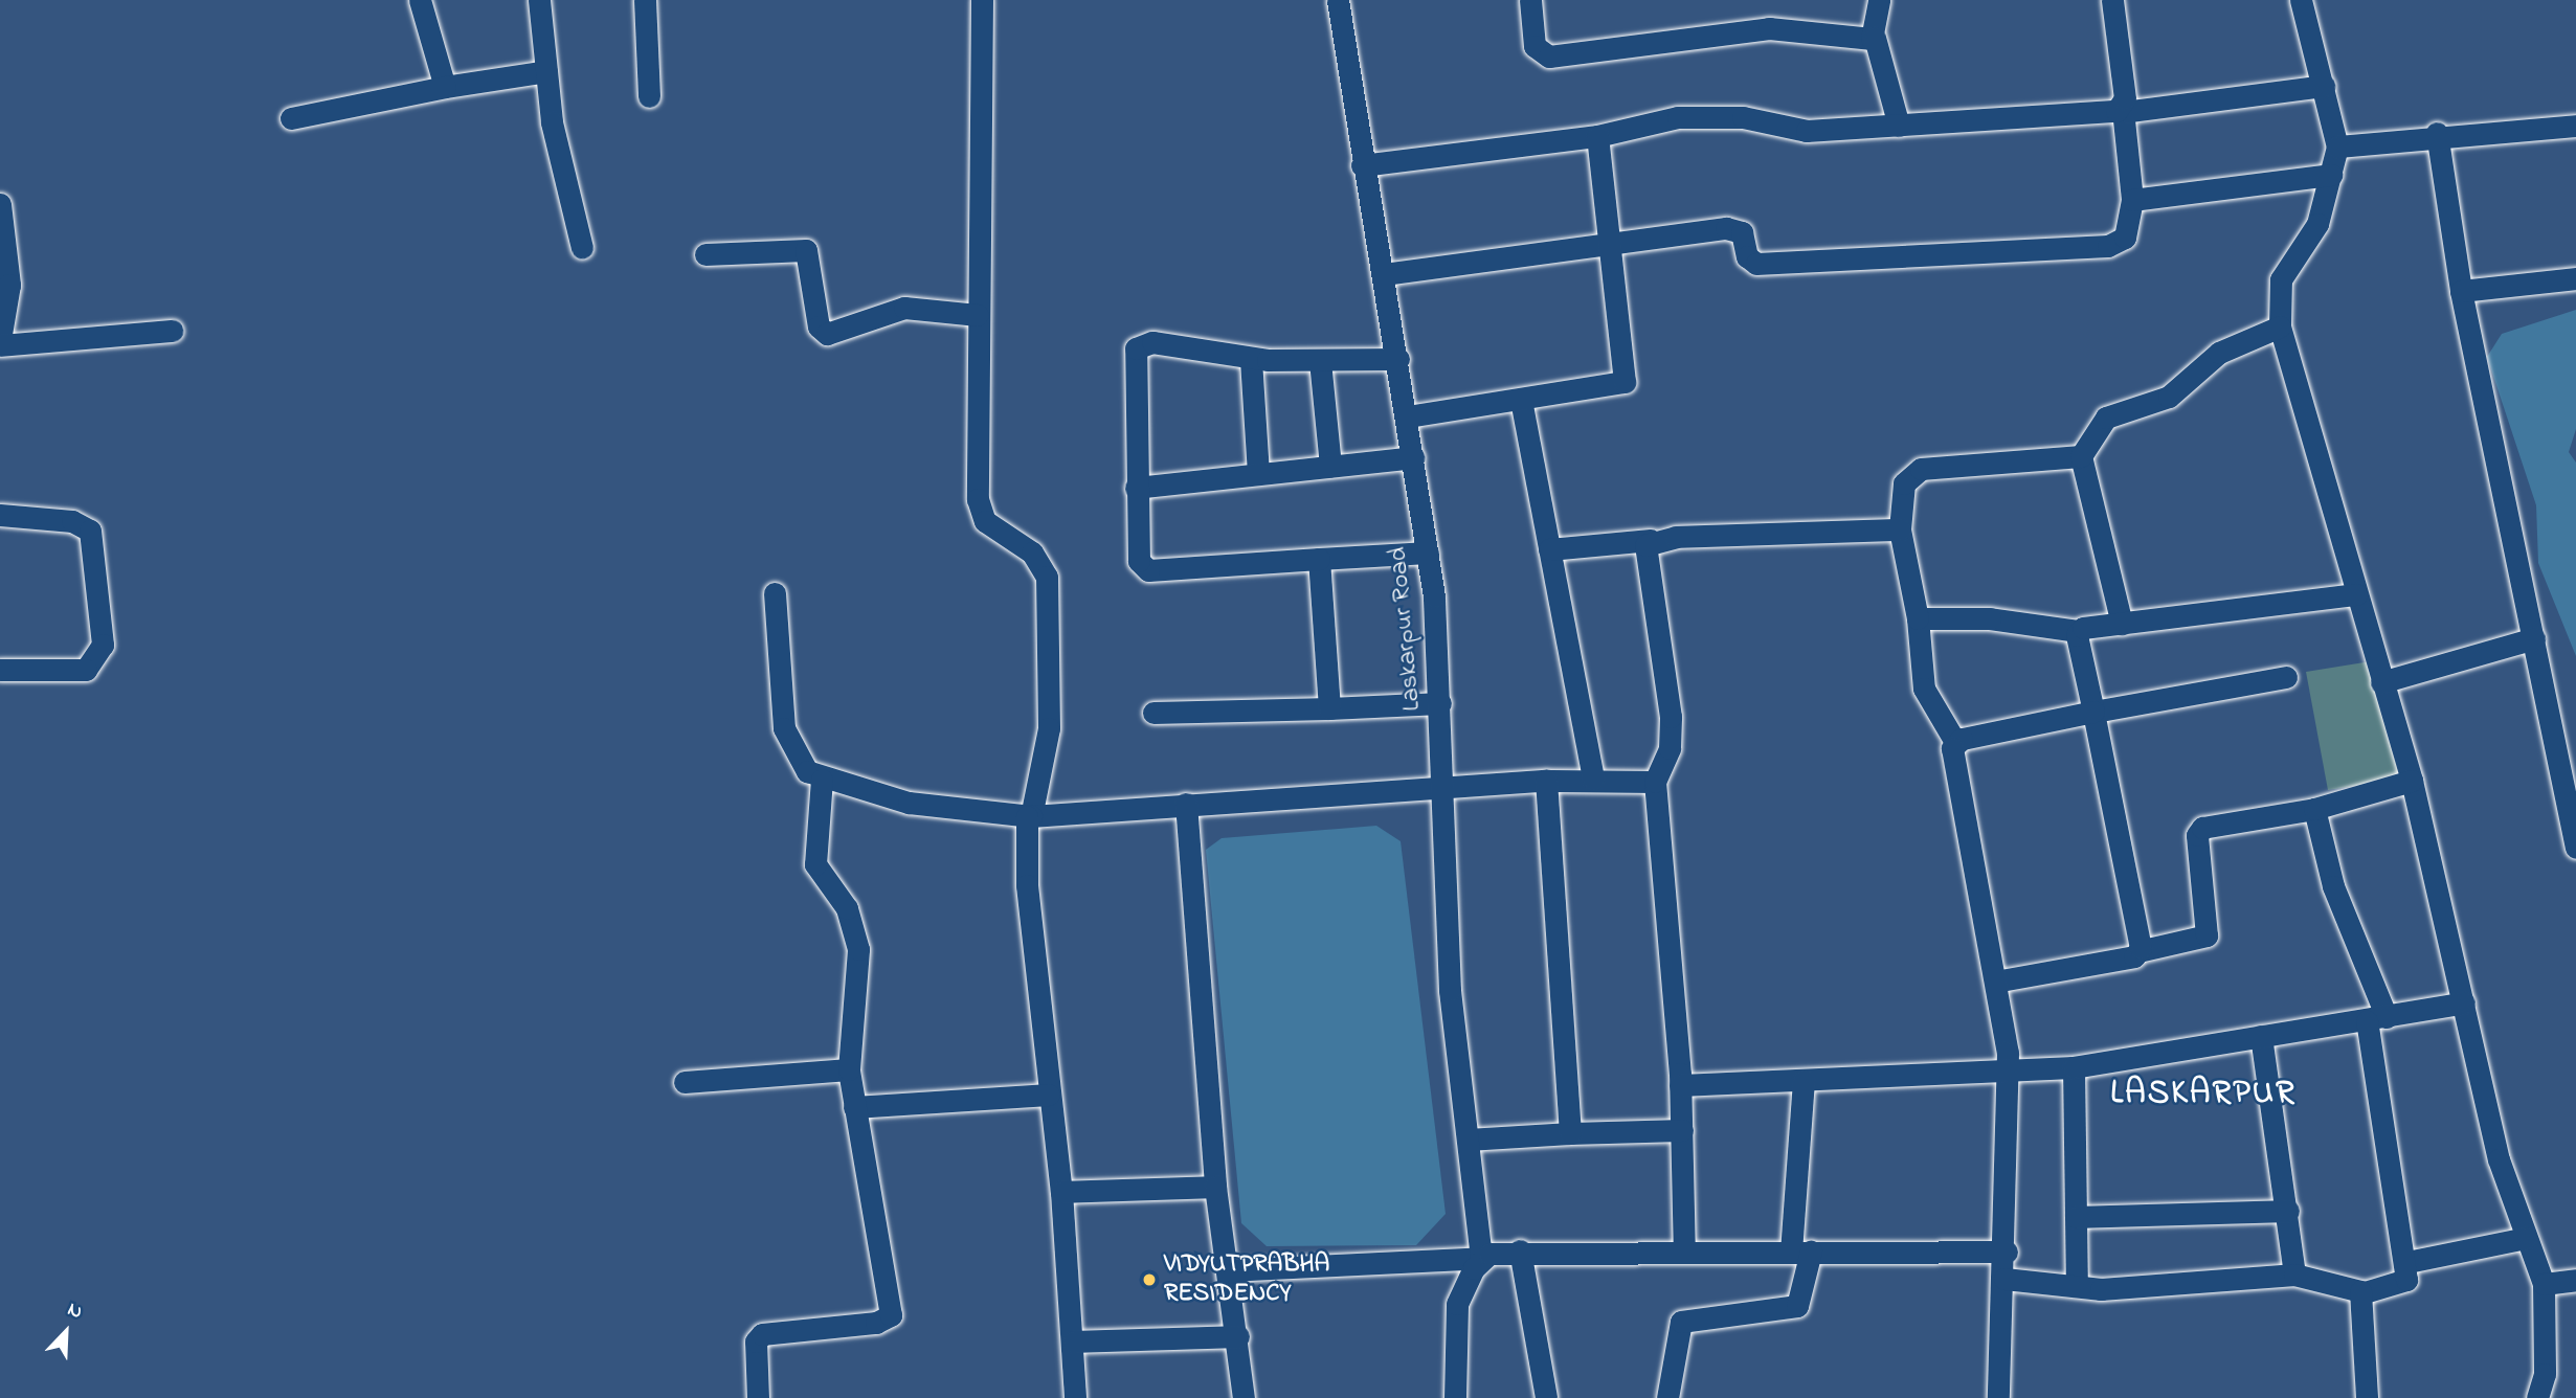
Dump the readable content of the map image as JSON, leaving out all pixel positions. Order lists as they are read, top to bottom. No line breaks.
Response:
{"streets":{"street":["Laskarpur Road"]},"districts":["LASKARPUR"],"places":["VIDYUTPRABHA RESIDENCY"],"north":"top right"}
